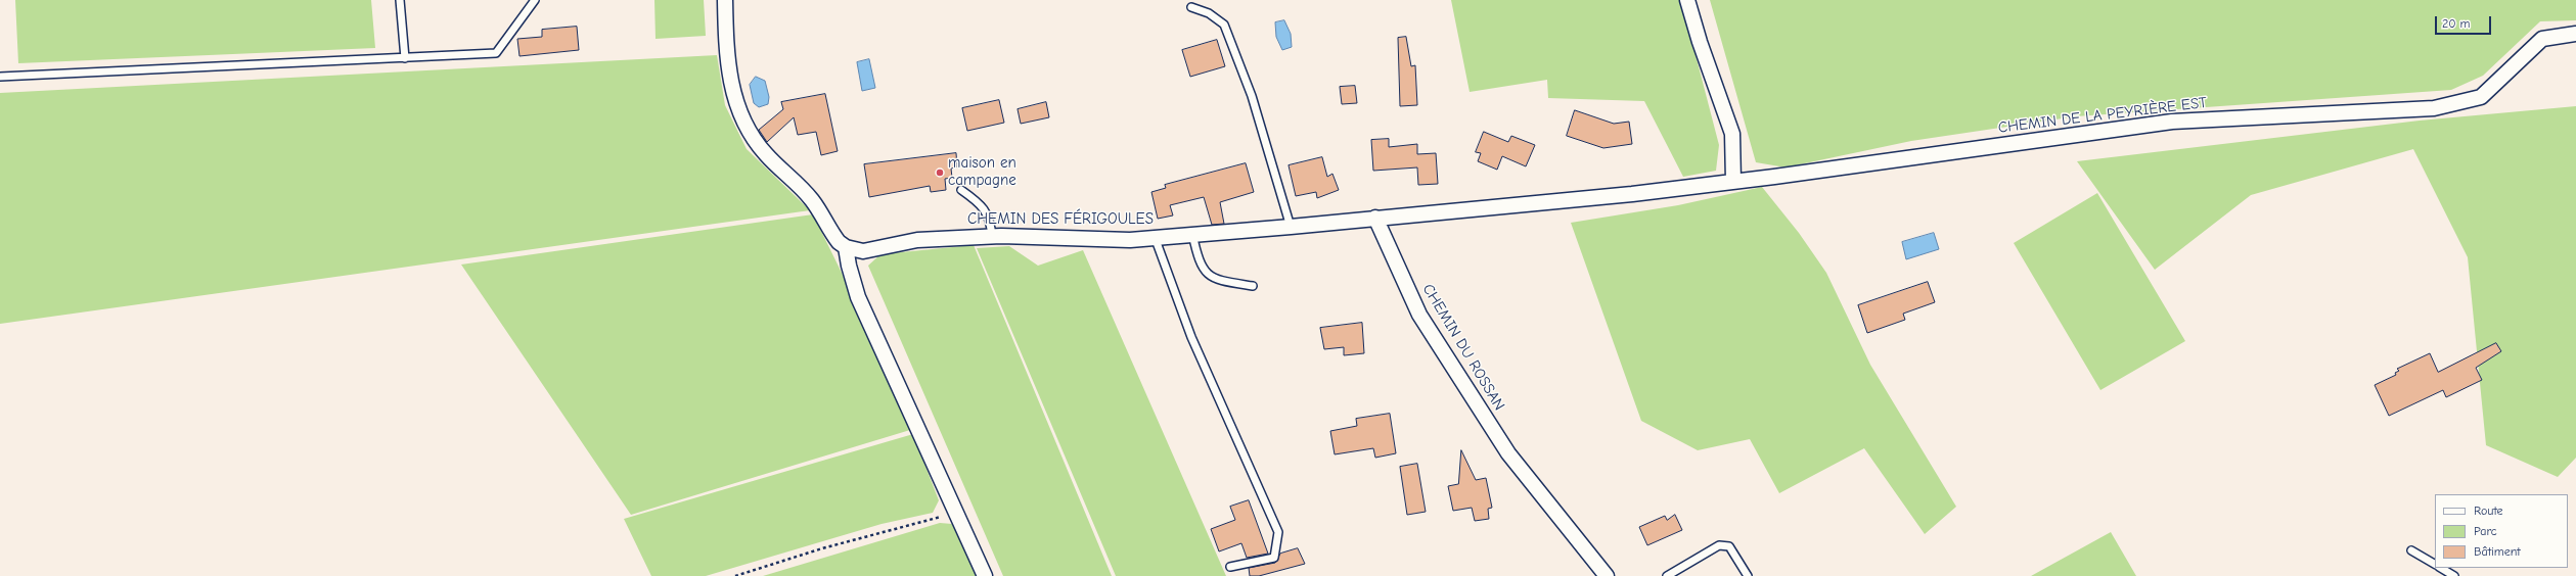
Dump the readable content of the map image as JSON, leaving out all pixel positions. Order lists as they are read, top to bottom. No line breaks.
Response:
{"streets":{"street":["CHEMIN DE LA PEYRIÈRE EST","CHEMIN DES FÉRIGOULES","CHEMIN DU ROSSAN"]},"crossings":[["CHEMIN DES FÉRIGOULES","CHEMIN DU ROSSAN"]],"places":["maison en campagne"],"legend":["Route","Parc","Bâtiment"],"scale_bar":"20 m"}
